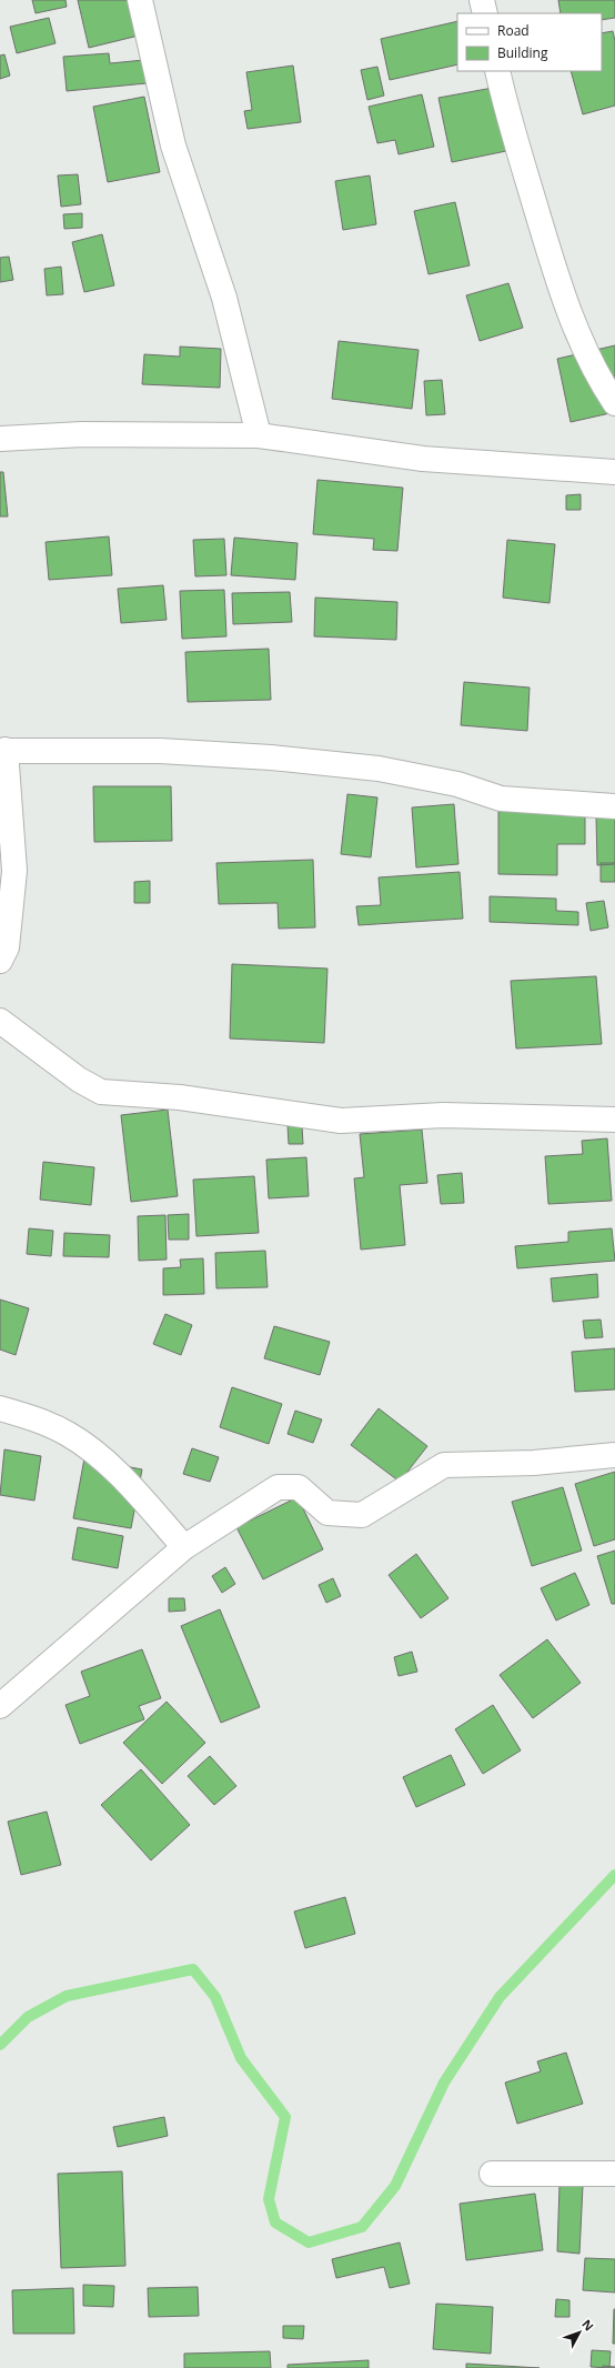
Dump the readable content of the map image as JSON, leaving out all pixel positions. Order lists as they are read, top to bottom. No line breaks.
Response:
{"legend":["Road","Building"],"north":"top right"}
